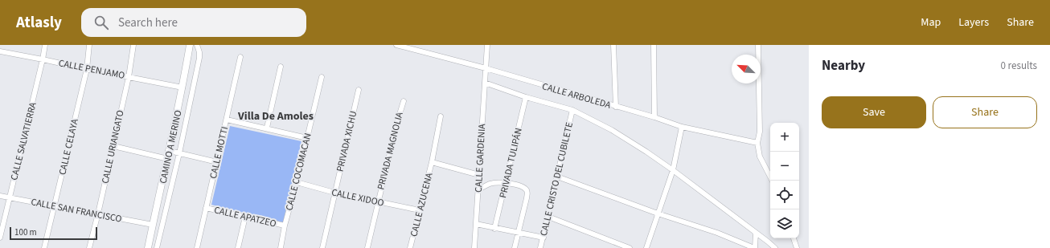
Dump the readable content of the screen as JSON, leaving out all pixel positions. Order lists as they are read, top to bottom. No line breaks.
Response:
{"streets":{"street":["CALLE PENJAMO","CALLE ARBOLEDA","CALLE SALVATIERRA","PRIVADA XICHU","CALLE CELAYA","CALLE URIANGATO","CAMINO A MERINO","PRIVADA MAGNOLIA","CALLE MOTTI","CALLE GARDENIA","PRIVADA TULIPÁN","CALLE COCOMACAN","CALLE CRISTO DEL CUBILETE","CALLE XIDOO","CALLE AZUCENA","CALLE SAN FRANCISCO","CALLE APATZEO"]},"crossings":[["CALLE PENJAMO","CALLE SALVATIERRA"],["CALLE PENJAMO","CALLE CELAYA"],["CALLE PENJAMO","CALLE URIANGATO"],["CALLE PENJAMO","CAMINO A MERINO"],["CALLE ARBOLEDA","CALLE GARDENIA"],["CALLE SALVATIERRA","CALLE SAN FRANCISCO"],["PRIVADA XICHU","CALLE XIDOO"],["CALLE CELAYA","CALLE SAN FRANCISCO"],["CALLE URIANGATO","CALLE SAN FRANCISCO"],["CAMINO A MERINO","CALLE SAN FRANCISCO"],["PRIVADA MAGNOLIA","CALLE XIDOO"],["CALLE MOTTI","CALLE APATZEO"],["CALLE COCOMACAN","CALLE XIDOO"],["CALLE COCOMACAN","CALLE APATZEO"],["CALLE XIDOO","CALLE AZUCENA"]],"districts":["Villa De Amoles"],"scale_bar":"100 m","north":"top left","page":{"header":"Atlasly","search":"Search here","nav":["Map","Layers","Share"],"heading":["Nearby","0 results"],"buttons":["Save","Share"],"map_buttons":["+","−"],"scale":"100 m"}}
